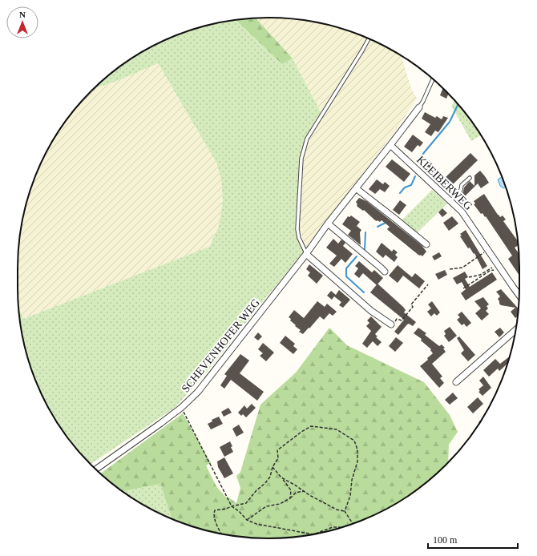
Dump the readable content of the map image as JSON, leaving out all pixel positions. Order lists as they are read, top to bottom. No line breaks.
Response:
{"streets":{"street":["KLEIBERWEG","SCHEVENHOFER WEG"]},"crossings":[["KLEIBERWEG","SCHEVENHOFER WEG"]],"scale_bar":"100 m","north":"top"}
